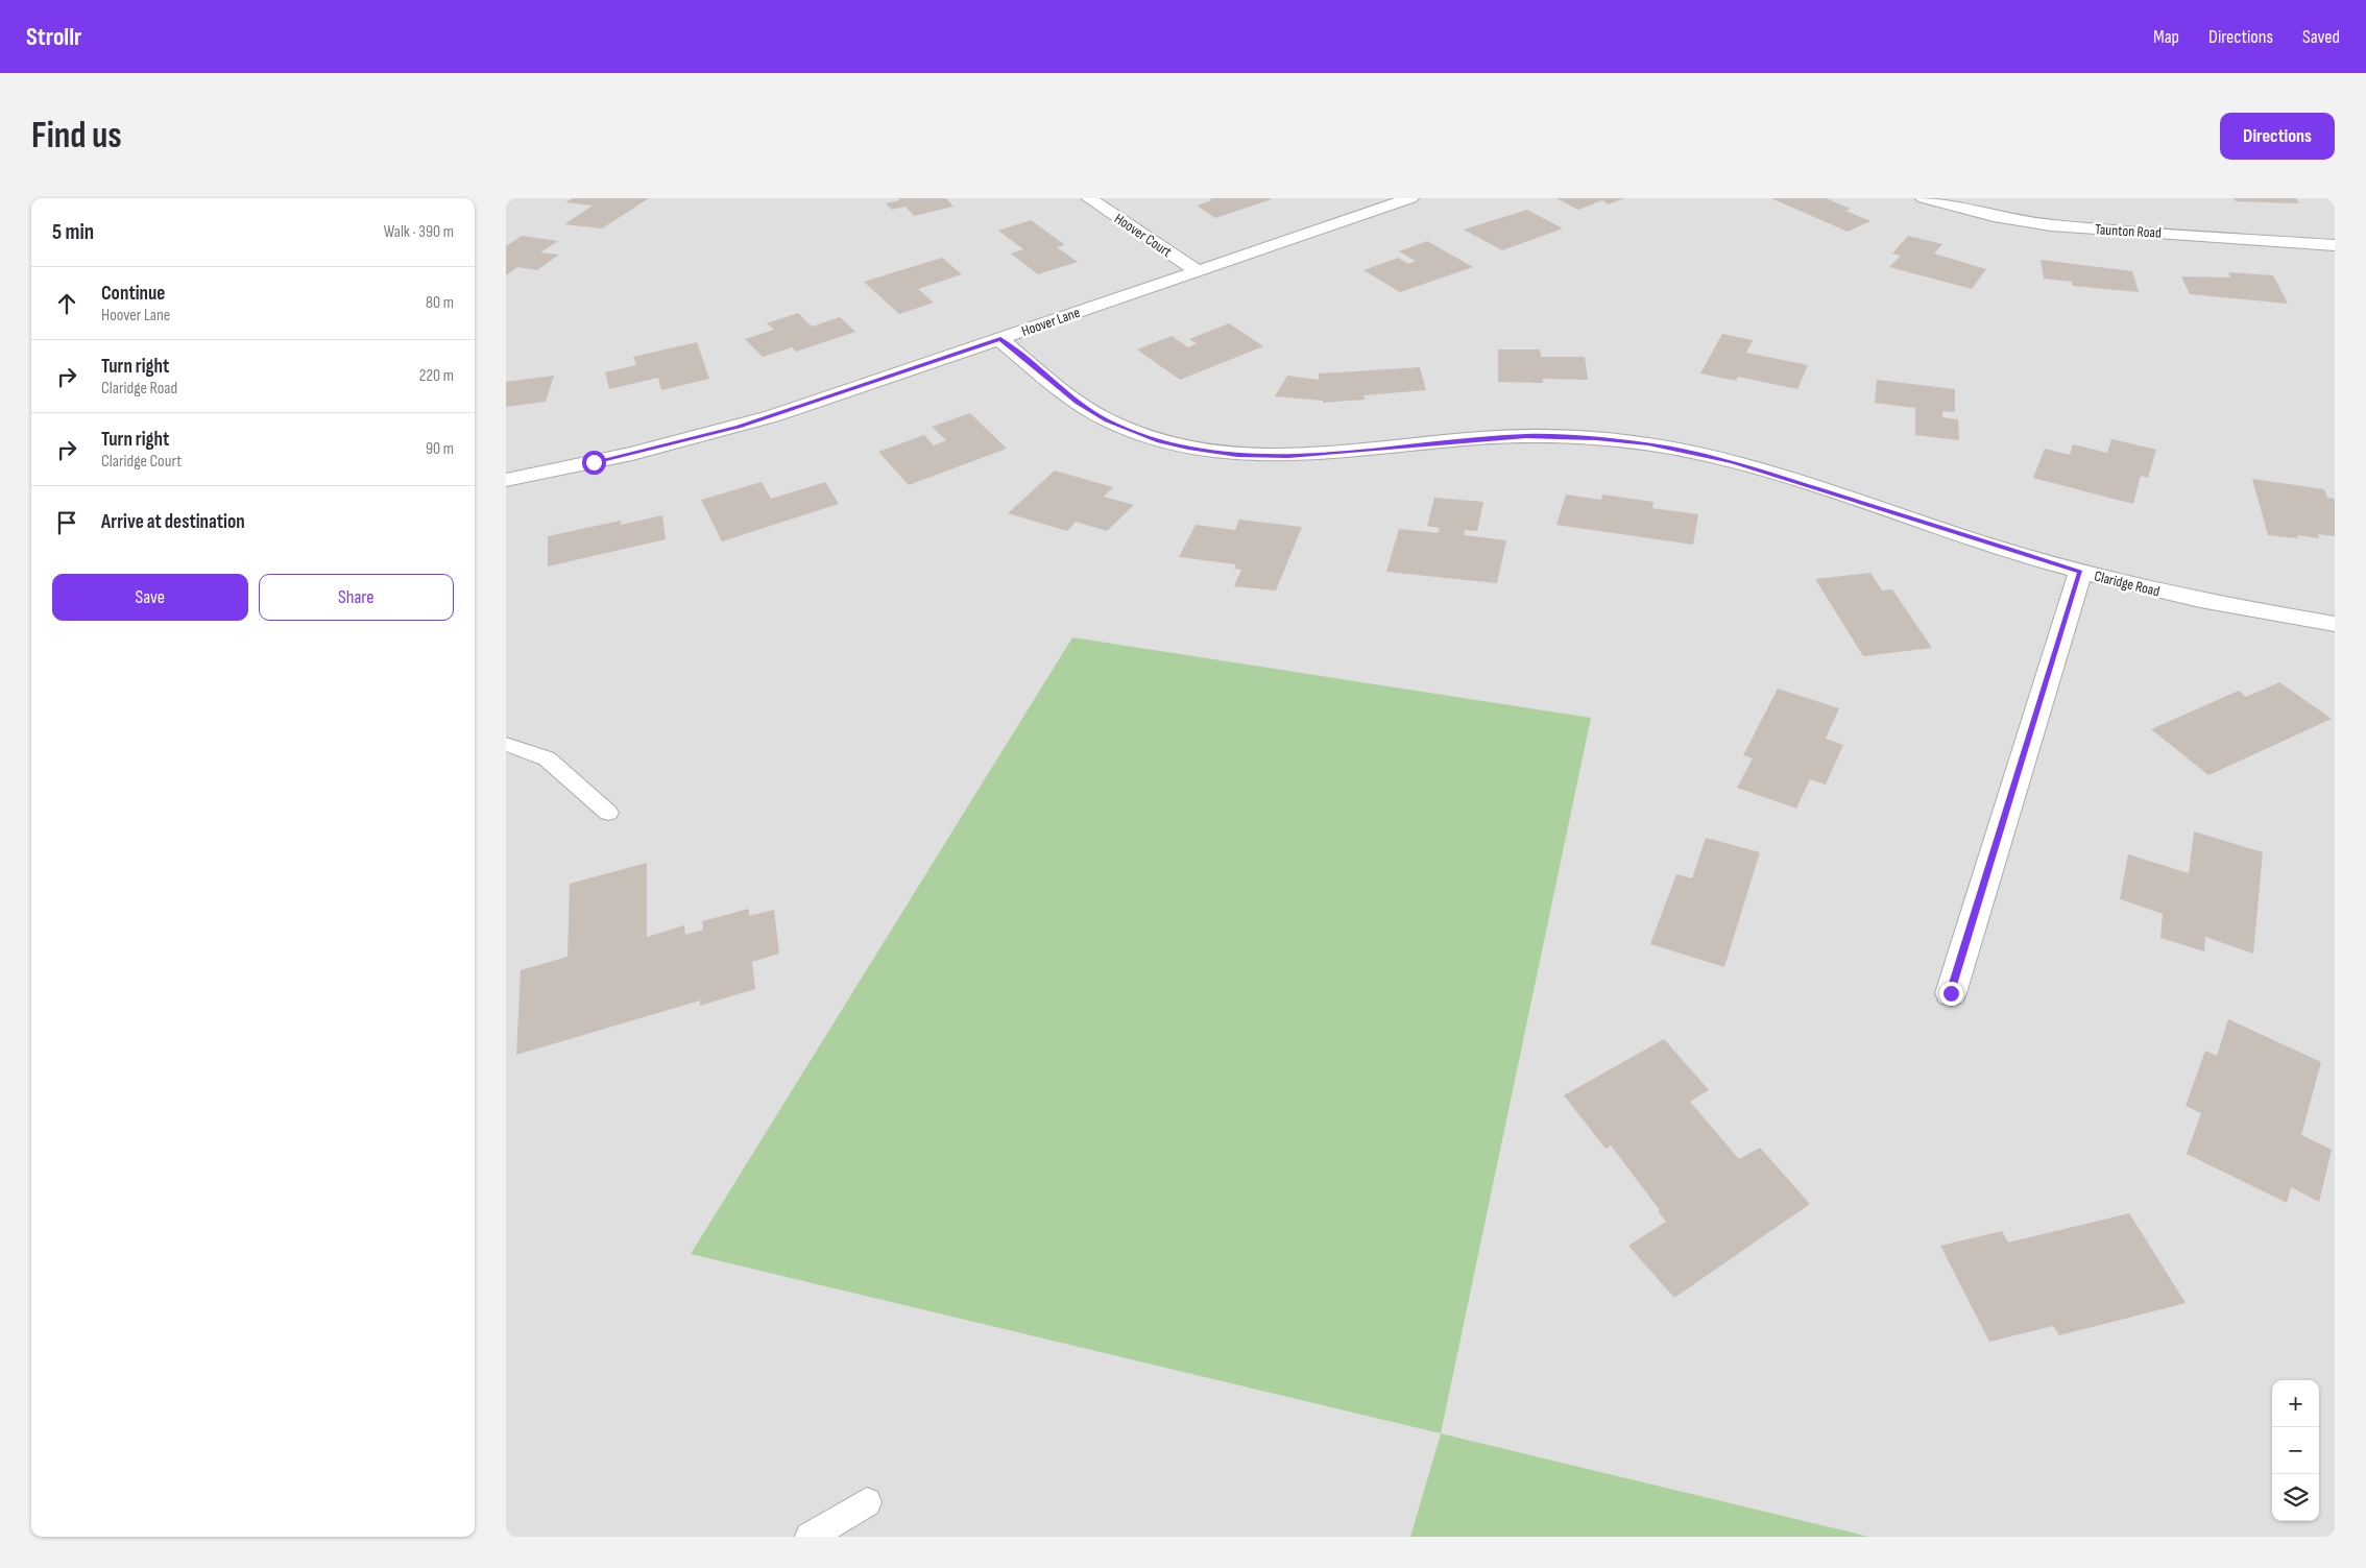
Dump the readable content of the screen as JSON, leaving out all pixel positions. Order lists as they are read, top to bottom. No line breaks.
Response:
{"streets":{"street":["Taunton Road","Hoover Court","Hoover Lane","Claridge Road"]},"crossings":[["Hoover Court","Hoover Lane"],["Hoover Lane","Claridge Road"]],"page":{"header":"Strollr","nav":["Map","Directions","Saved"],"buttons":["Directions",["Save","Share"]],"title":"Find us","heading":["5 min","Walk · 390 m"],"list":[["Continue","Hoover Lane","80 m"],["Turn right","Claridge Road","220 m"],["Turn right","Claridge Court","90 m"],"Arrive at destination"],"map_buttons":["+","−"]}}
